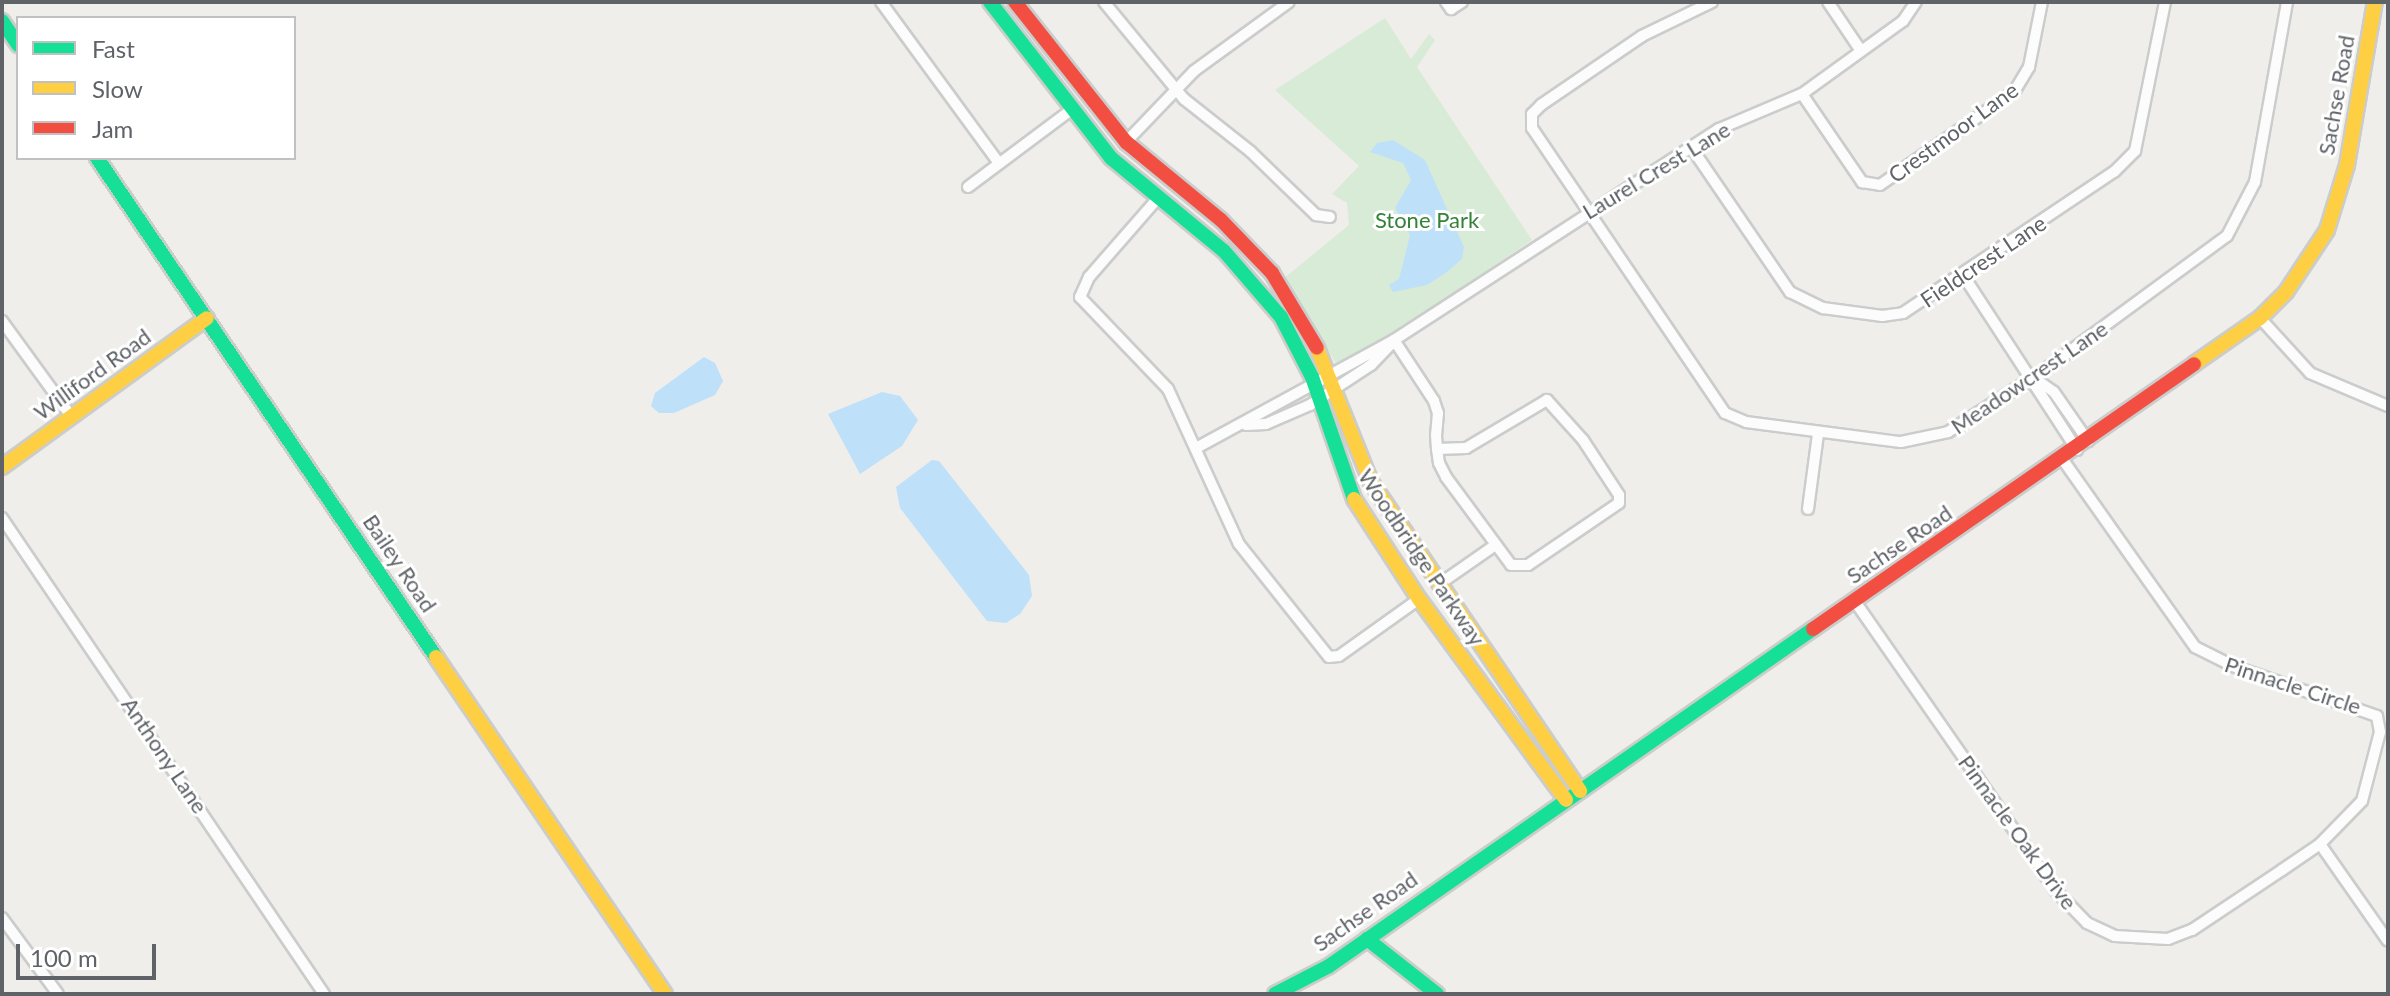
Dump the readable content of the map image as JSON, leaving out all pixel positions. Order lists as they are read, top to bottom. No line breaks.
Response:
{"streets":{"main road":["Sachse Road","Williford Road","Woodbridge Parkway","Bailey Road"],"street":["Crestmoor Lane","Laurel Crest Lane","Fieldcrest Lane","Meadowcrest Lane","Pinnacle Circle","Anthony Lane","Pinnacle Oak Drive"]},"crossings":[["Sachse Road","Woodbridge Parkway"],["Sachse Road","Pinnacle Circle"],["Sachse Road","Pinnacle Oak Drive"],["Crestmoor Lane","Laurel Crest Lane"],["Laurel Crest Lane","Fieldcrest Lane"],["Laurel Crest Lane","Meadowcrest Lane"],["Laurel Crest Lane","Woodbridge Parkway"],["Williford Road","Bailey Road"],["Pinnacle Circle","Pinnacle Oak Drive"]],"parks":["Stone Park"],"legend":["Fast","Slow","Jam"],"scale_bar":"100 m"}
